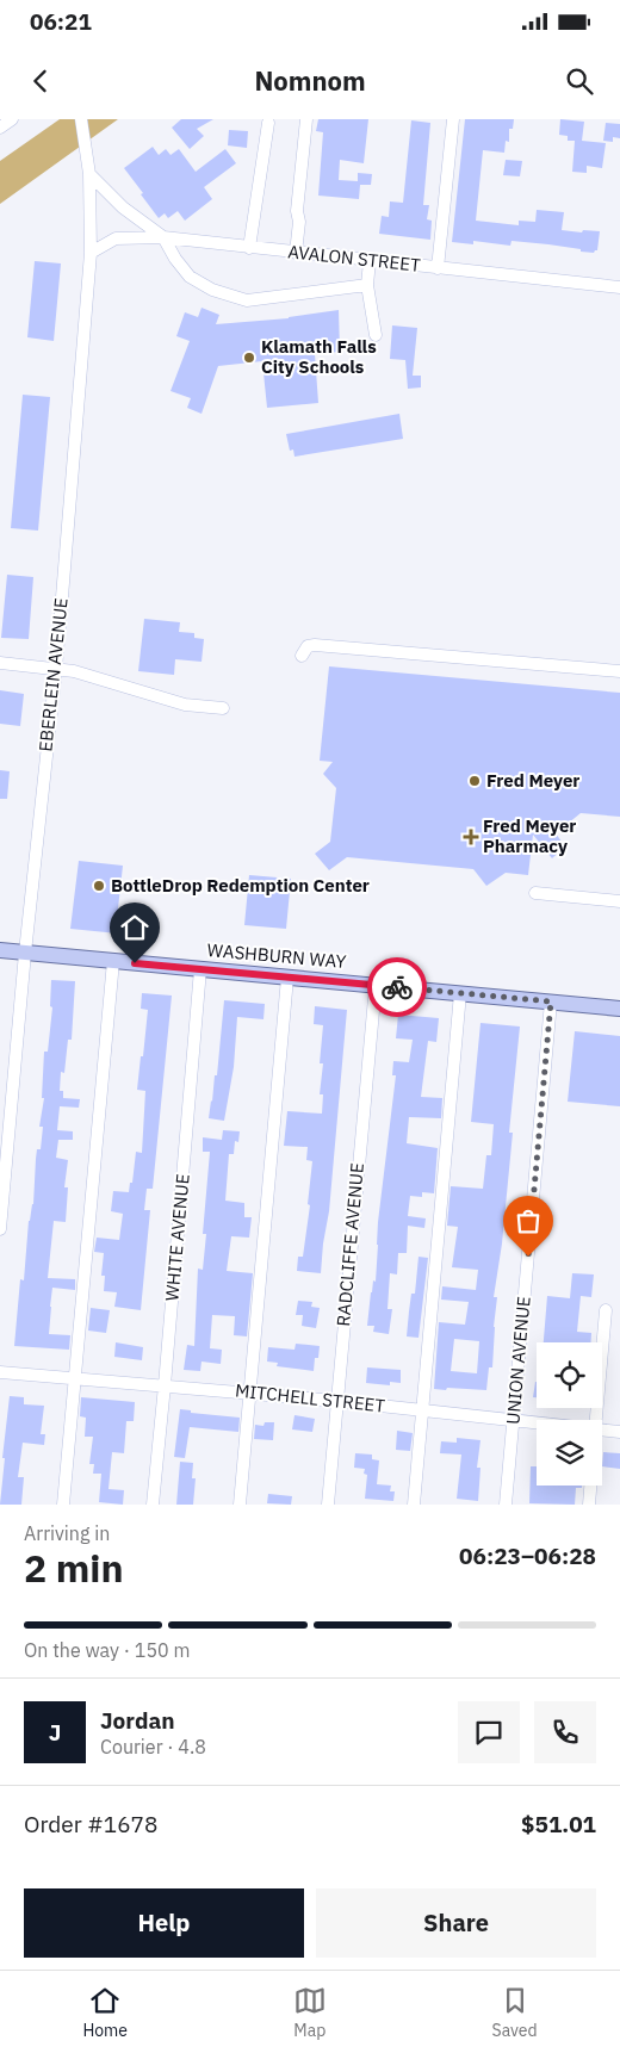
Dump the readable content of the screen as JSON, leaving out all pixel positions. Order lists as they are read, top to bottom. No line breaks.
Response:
{"streets":{"main road":["WASHBURN WAY"],"street":["AVALON STREET","EBERLEIN AVENUE","WHITE AVENUE","RADCLIFFE AVENUE","UNION AVENUE","MITCHELL STREET"]},"crossings":[["AVALON STREET","EBERLEIN AVENUE"],["EBERLEIN AVENUE","WASHBURN WAY"],["WASHBURN WAY","WHITE AVENUE"],["WASHBURN WAY","RADCLIFFE AVENUE"],["WASHBURN WAY","UNION AVENUE"],["WHITE AVENUE","MITCHELL STREET"],["RADCLIFFE AVENUE","MITCHELL STREET"],["UNION AVENUE","MITCHELL STREET"]],"places":{"other":["Klamath Falls City Schools","Fred Meyer","BottleDrop Redemption Center"],"health":["Fred Meyer Pharmacy"]},"page":{"status":"06:21","header":"Nomnom","heading":["2 min","Arriving in","06:23–06:28"],"panel":["Jordan","Courier · 4.8","Order #1678","$51.01"],"bar":"On the way · 150 m","round":"J","buttons":["Help","Share"],"tabs":["Home","Map","Saved"]}}
